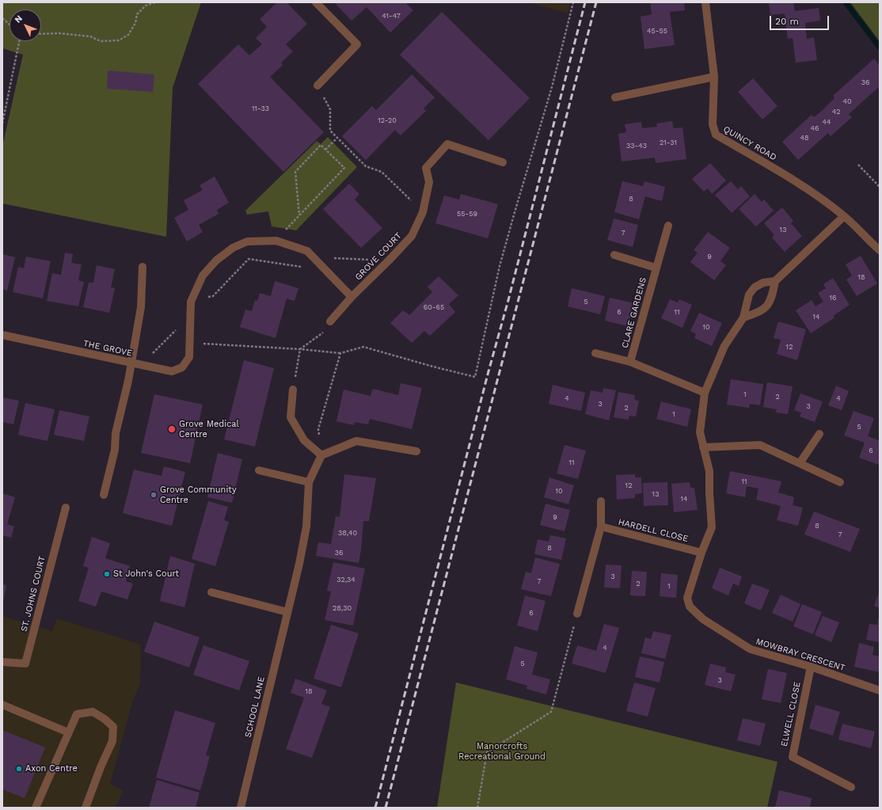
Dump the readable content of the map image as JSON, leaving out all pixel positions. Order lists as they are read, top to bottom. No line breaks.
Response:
{"streets":{"street":["QUINCY ROAD","GROVE COURT","CLARE GARDENS","THE GROVE","HARDELL CLOSE","ST. JOHNS COURT","MOWBRAY CRESCENT","SCHOOL LANE","ELWELL CLOSE"]},"crossings":[["CLARE GARDENS","MOWBRAY CRESCENT"],["HARDELL CLOSE","MOWBRAY CRESCENT"],["MOWBRAY CRESCENT","ELWELL CLOSE"]],"parks":["Manorcrofts Recreational Ground"],"places":["Grove Medical Centre","Grove Community Centre","St John's Court","Axon Centre"],"house_numbers":["41-47","45-55","36","40","11-33","42","12-20","44","46","48","21-31","33-43","8","55-59","13","7","9","18","16","5","60-65","6","11","14","10","12","1","2","4","4","3","3","2","1","5","6","11","11","12","10","13","14","9","8","38,40","7","8","36","3","32,34","7","2","1","28,30","6","4","5","3","18"],"scale_bar":"20 m","north":"top left"}
